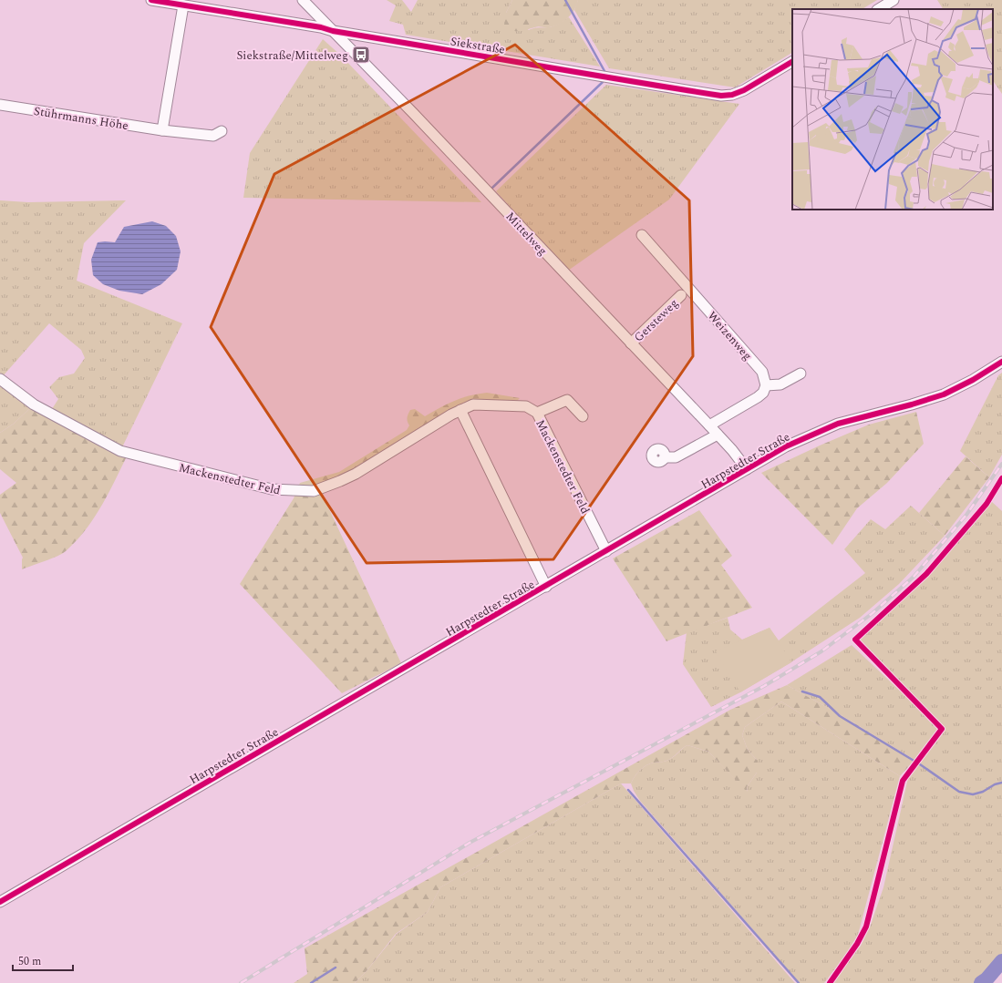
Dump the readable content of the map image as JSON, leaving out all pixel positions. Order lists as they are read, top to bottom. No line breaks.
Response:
{"streets":{"street":["Siekstraße","Stührmanns Höhe","Mittelweg","Gersteweg","Weizenweg","Harpstedter Straße","Mackenstedter Feld"]},"crossings":[["Siekstraße","Mittelweg"],["Mittelweg","Gersteweg"],["Mittelweg","Harpstedter Straße"],["Harpstedter Straße","Mackenstedter Feld"]],"places":{"bus stop":["Siekstraße/Mittelweg"]},"scale_bar":"50 m"}
